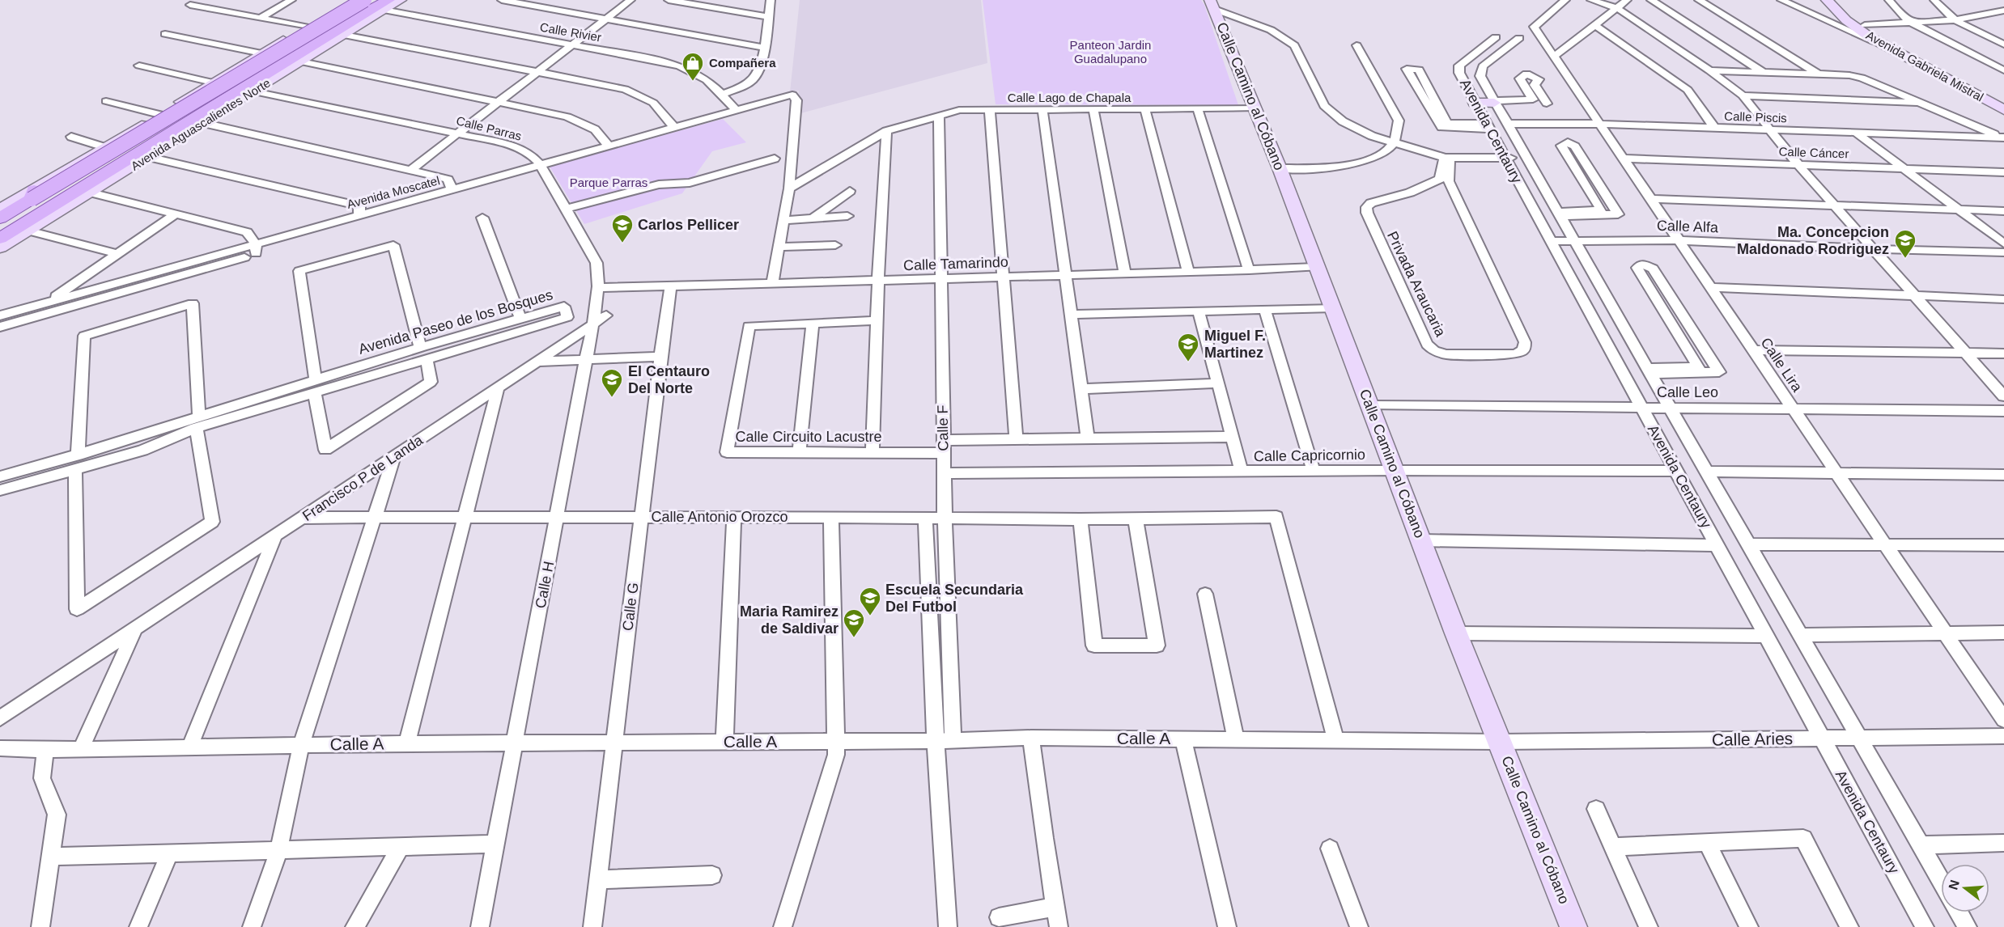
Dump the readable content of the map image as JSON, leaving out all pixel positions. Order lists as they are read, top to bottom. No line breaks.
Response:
{"streets":{"main road":["Avenida Aguascalientes Norte"],"street":["Calle Rivier","Avenida Gabriela Mistral","Calle Camino al Cóbano","Calle Lago de Chapala","Calle Piscis","Calle Parras","Avenida Centaury","Calle Cáncer","Avenida Moscatel","Calle Alfa","Calle Tamarindo","Privada Araucaria","Avenida Paseo de los Bosques","Calle Lira","Calle Leo","Calle F","Calle Circuito Lacustre","Calle Capricornio","Francisco P de Landa","Calle Antonio Orozco","Calle H","Calle G","Calle A","Calle Aries"]},"crossings":[["Calle Rivier","Avenida Aguascalientes Norte"],["Calle Rivier","Avenida Moscatel"],["Calle Camino al Cóbano","Calle Lago de Chapala"],["Calle Camino al Cóbano","Calle Tamarindo"],["Calle Camino al Cóbano","Calle Leo"],["Calle Camino al Cóbano","Calle Capricornio"],["Calle Camino al Cóbano","Calle A"],["Calle Camino al Cóbano","Calle Aries"],["Calle Lago de Chapala","Avenida Moscatel"],["Calle Lago de Chapala","Calle F"],["Calle Piscis","Avenida Centaury"],["Calle Piscis","Calle Lira"],["Avenida Aguascalientes Norte","Calle Parras"],["Calle Parras","Avenida Moscatel"],["Calle Parras","Calle Tamarindo"],["Calle Parras","Francisco P de Landa"],["Calle Parras","Calle H"],["Avenida Centaury","Calle Alfa"],["Avenida Centaury","Calle Leo"],["Avenida Centaury","Calle Capricornio"],["Avenida Centaury","Calle Aries"],["Calle Cáncer","Calle Lira"],["Calle Alfa","Calle Lira"],["Calle Tamarindo","Calle F"],["Calle Tamarindo","Calle G"],["Calle Lira","Calle Leo"],["Calle F","Calle Circuito Lacustre"],["Calle F","Calle Capricornio"],["Calle F","Calle Antonio Orozco"],["Calle F","Calle A"],["Francisco P de Landa","Calle Antonio Orozco"],["Francisco P de Landa","Calle H"],["Calle Antonio Orozco","Calle H"],["Calle Antonio Orozco","Calle G"],["Calle Antonio Orozco","Calle A"],["Calle H","Calle A"],["Calle G","Calle A"],["Calle A","Calle Aries"]],"parks":["Panteon Jardin Guadalupano","Parque Parras"],"places":{"shop":["Compañera"],"school or university":["Carlos Pellicer","Ma. Concepcion Maldonado Rodriguez","Miguel F. Martinez","El Centauro Del Norte","Escuela Secundaria Del Futbol","Maria Ramirez de Saldivar"]},"north":"left"}
